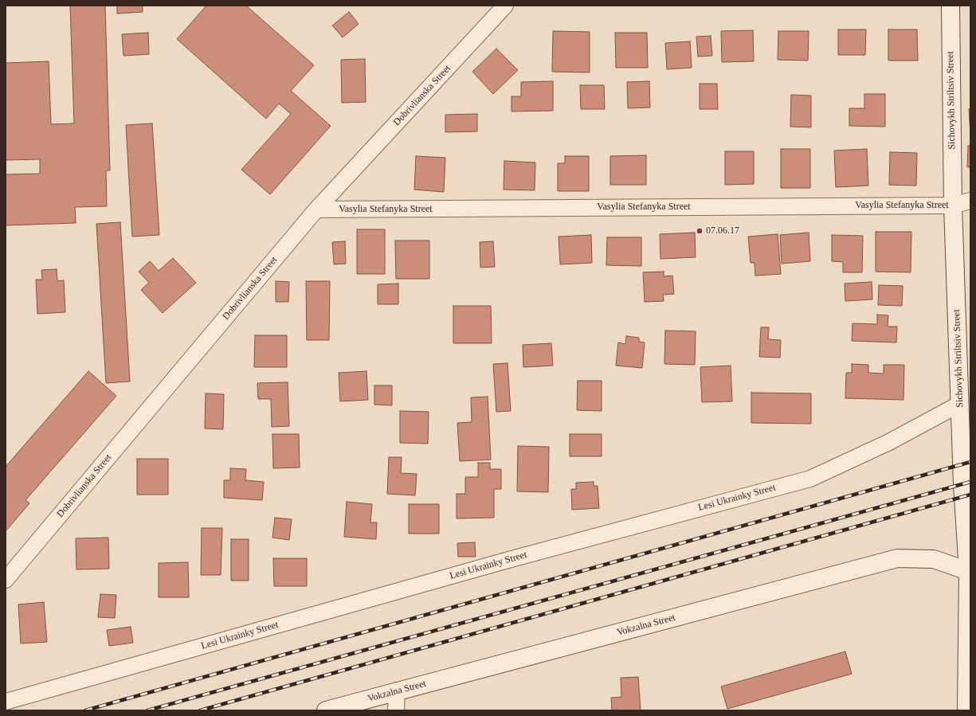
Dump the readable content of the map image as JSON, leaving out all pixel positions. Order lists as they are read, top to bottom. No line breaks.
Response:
{"streets":{"street":["Dobrivlianska Street","Sichovykh Striltsiv Street","Vasylia Stefanyka Street","Lesi Ukrainky Street","Vokzalna Street"]},"crossings":[["Dobrivlianska Street","Vasylia Stefanyka Street"],["Sichovykh Striltsiv Street","Vasylia Stefanyka Street"],["Sichovykh Striltsiv Street","Lesi Ukrainky Street"],["Sichovykh Striltsiv Street","Vokzalna Street"]],"places":["07.06.17"]}
